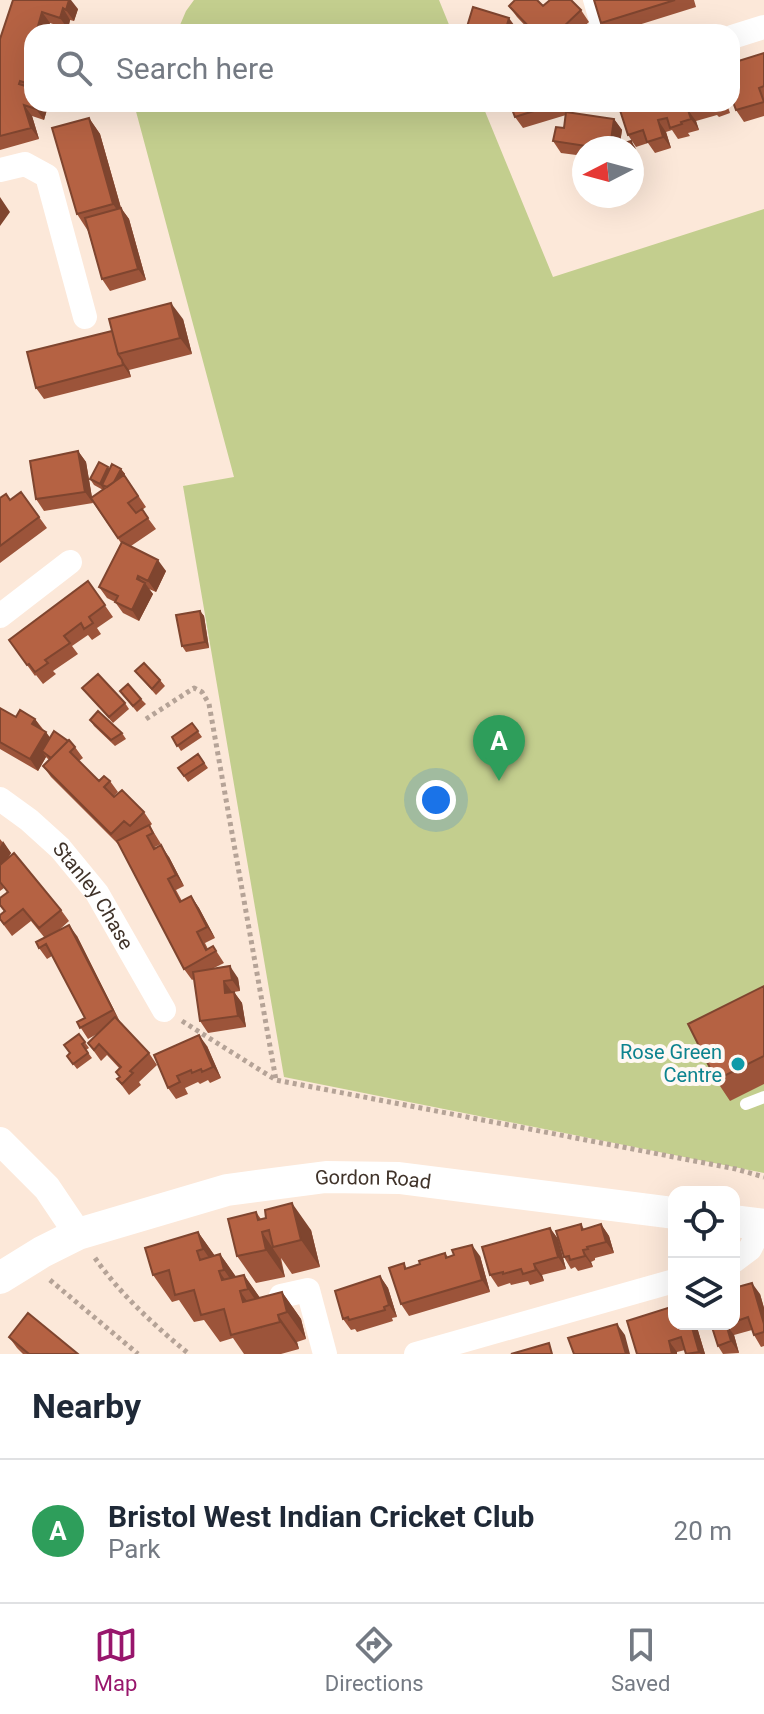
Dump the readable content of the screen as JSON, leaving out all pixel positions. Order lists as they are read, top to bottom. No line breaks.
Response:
{"streets":{"main road":["Gordon Road"],"street":["Stanley Chase"]},"places":["Rose Green Centre"],"north":"left","page":{"search":"Search here","pins":"A","heading":"Nearby","list":[{"mark":"A","name":"Bristol West Indian Cricket Club","note":"Park","value":"20 m"}],"nav":["Map","Directions","Saved"]}}
